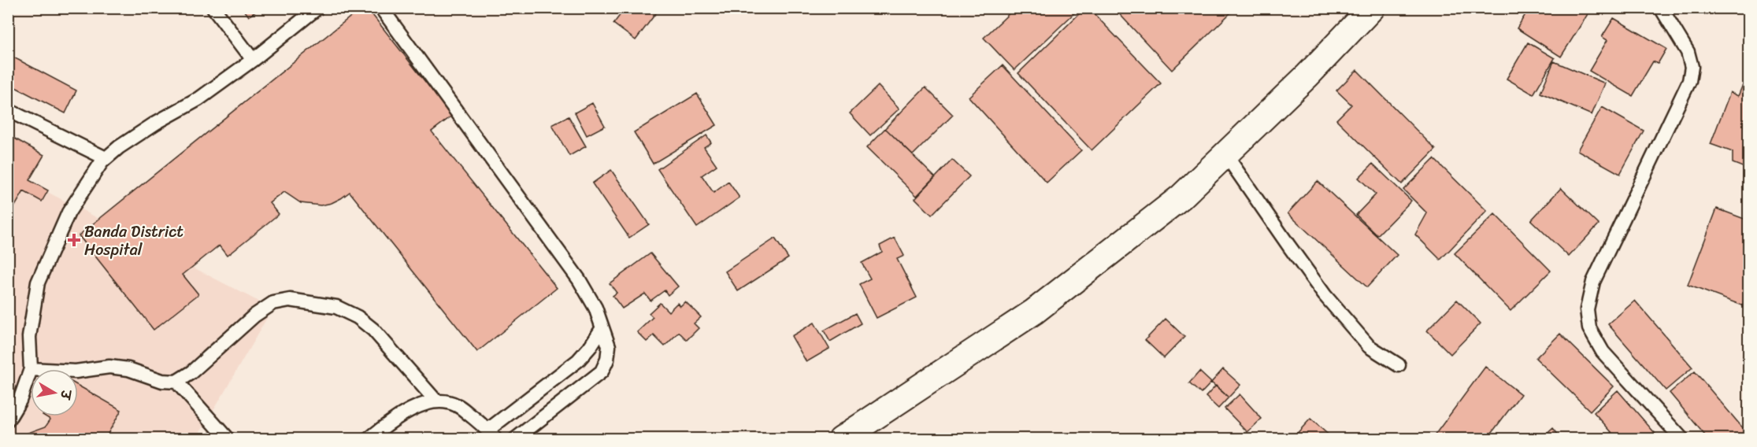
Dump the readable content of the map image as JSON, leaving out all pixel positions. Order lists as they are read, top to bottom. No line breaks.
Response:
{"places":{"health":["Banda District Hospital"]},"north":"right"}
